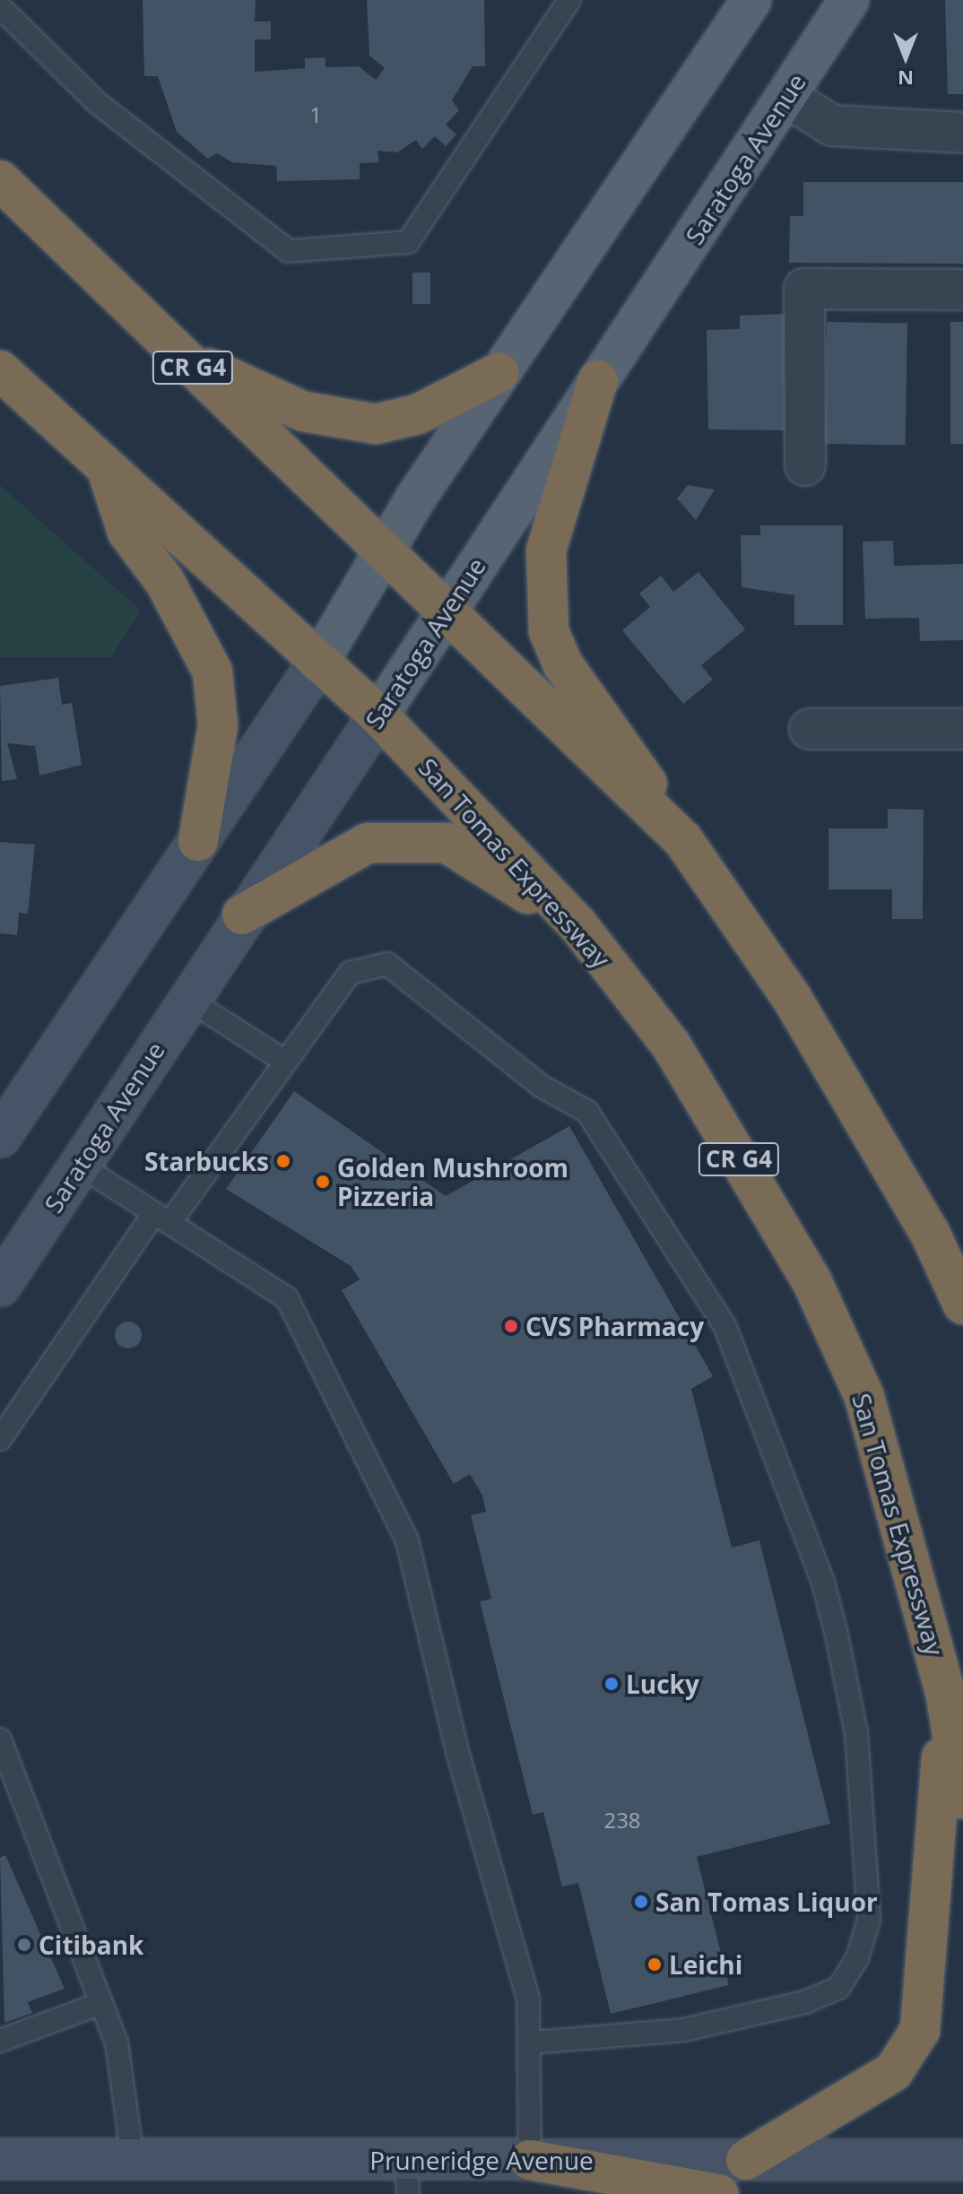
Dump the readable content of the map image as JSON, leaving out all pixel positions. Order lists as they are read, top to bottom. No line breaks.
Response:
{"streets":{"highway":["CR G4","San Tomas Expressway"],"main road":["Saratoga Avenue","Pruneridge Avenue"]},"crossings":[["Saratoga Avenue","CR G4"],["Saratoga Avenue","San Tomas Expressway"]],"places":["Starbucks","Golden Mushroom Pizzeria","CVS Pharmacy","Lucky","San Tomas Liquor","Citibank","Leichi"],"house_numbers":["1","238"],"north":"bottom"}
